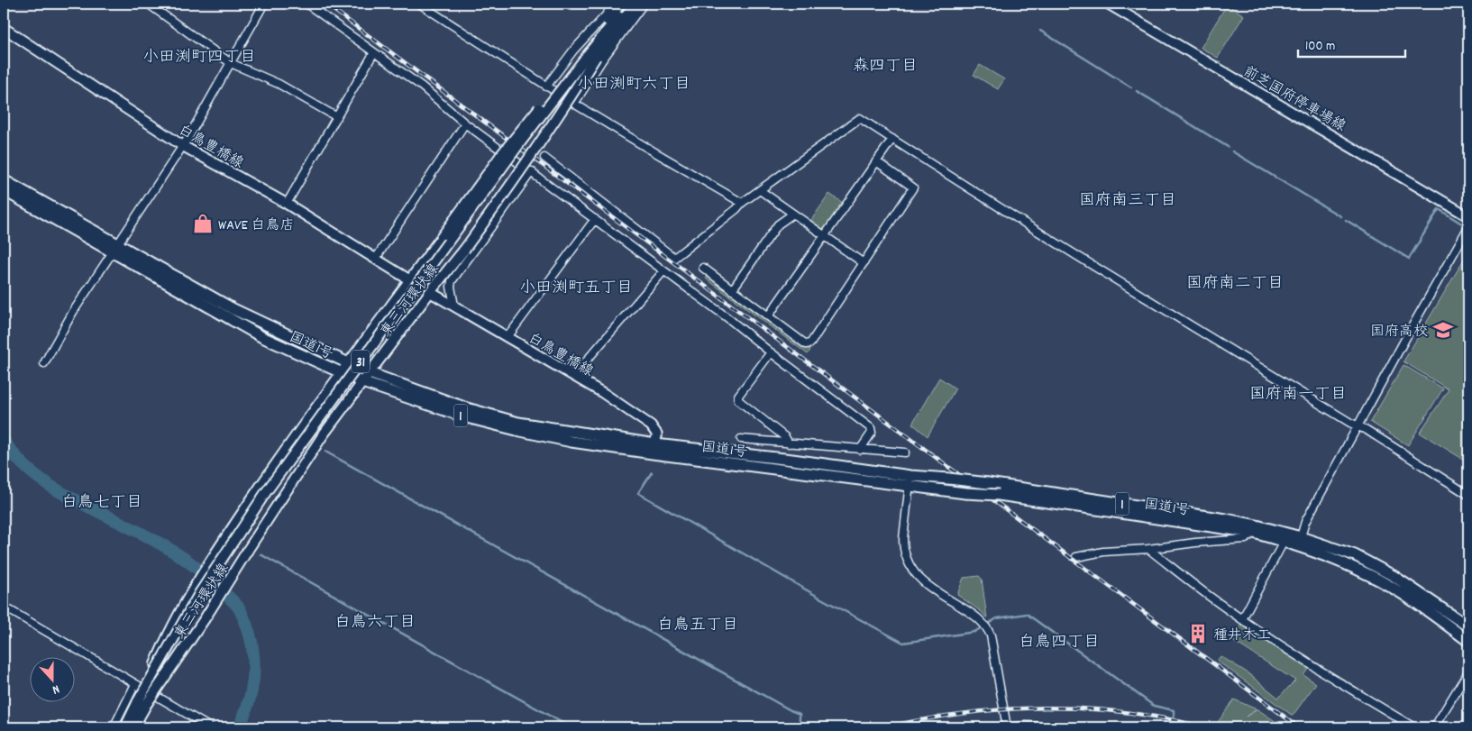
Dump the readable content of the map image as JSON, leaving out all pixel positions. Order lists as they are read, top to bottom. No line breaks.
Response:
{"streets":{"highway":["国道1号","1"],"main road":["前芝国府停車場線","白鳥豊橋線","東三河環状線","31"]},"crossings":[["白鳥豊橋線","東三河環状線"],["白鳥豊橋線","国道1号"],["東三河環状線","国道1号"]],"districts":["小田渕町四丁目","森四丁目","小田渕町六丁目","国府南三丁目","国府南二丁目","小田渕町五丁目","国府南一丁目","白鳥七丁目","白鳥六丁目","白鳥五丁目","白鳥四丁目"],"places":{"shop":["WAVE 白鳥店"],"school or university":["国府高校"],"building":["種井木工"]},"scale_bar":"100 m","north":"bottom"}
